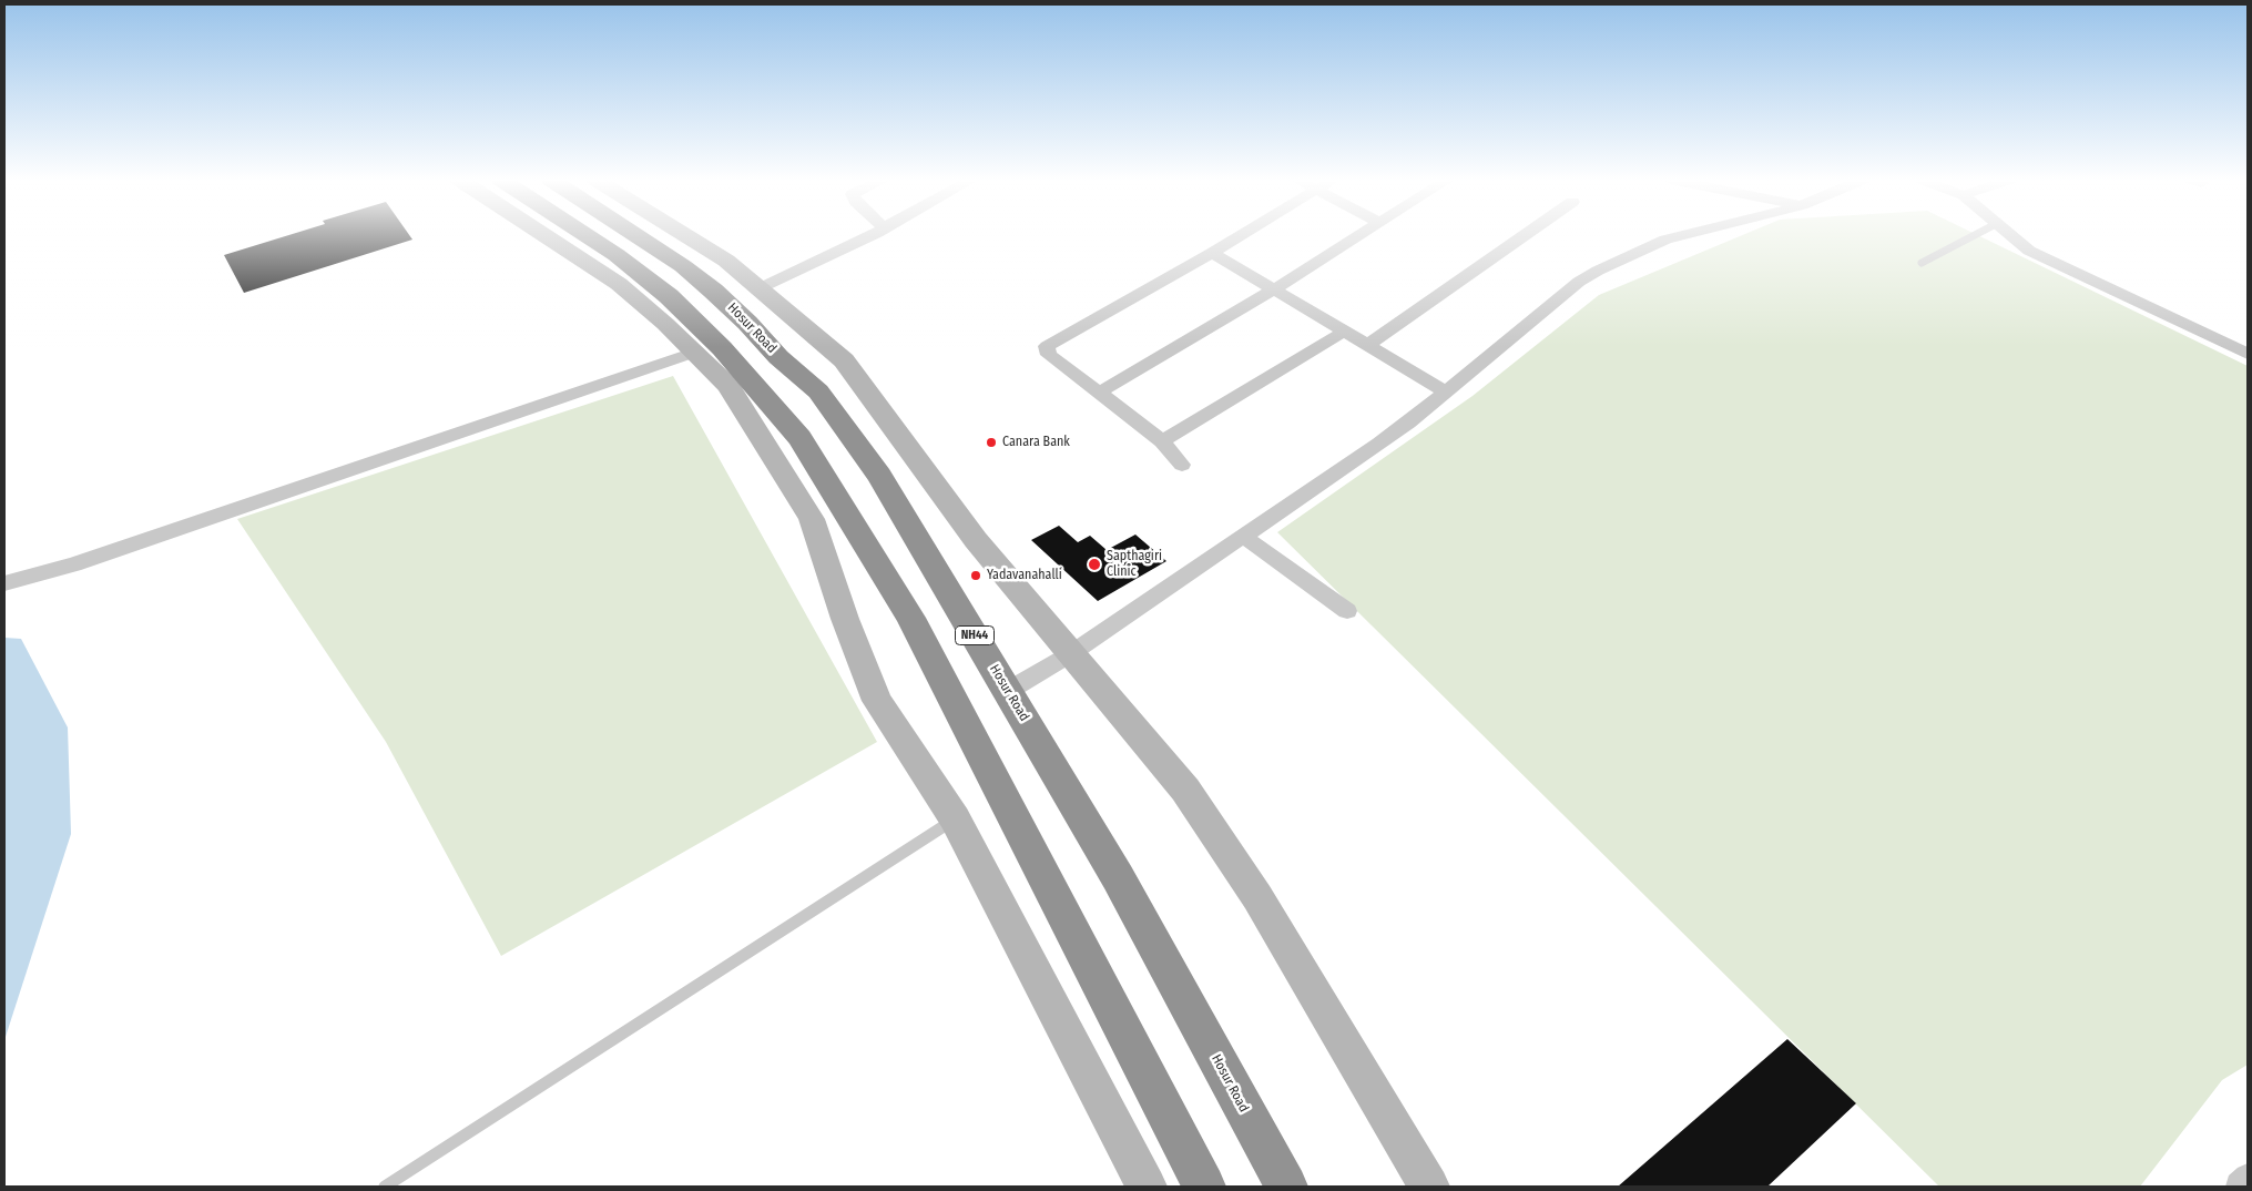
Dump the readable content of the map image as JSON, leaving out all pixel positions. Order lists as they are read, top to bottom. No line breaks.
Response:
{"streets":{"highway":["Hosur Road","NH44"]},"places":["Canara Bank","Sapthagiri Clinic","Yadavanahalli"]}
